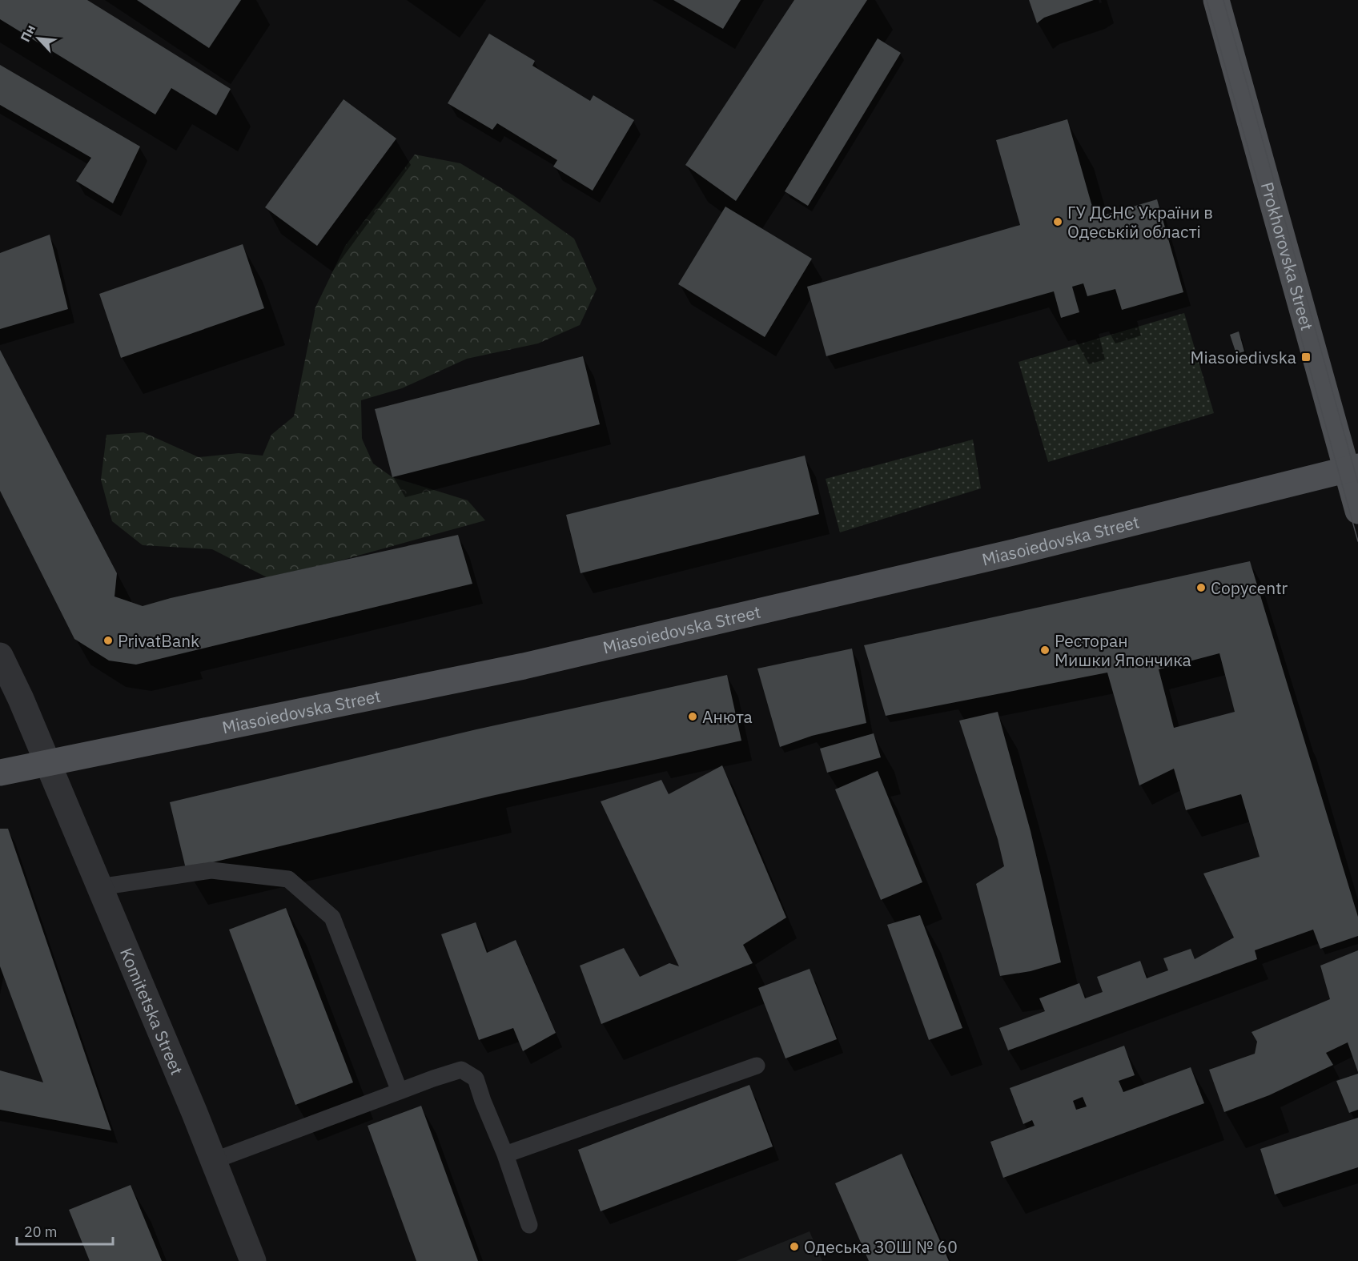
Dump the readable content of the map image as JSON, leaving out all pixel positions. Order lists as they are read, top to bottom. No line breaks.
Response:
{"streets":{"main road":["Prokhorovska Street","Miasoiedovska Street"],"street":["Komitetska Street"]},"crossings":[["Prokhorovska Street","Miasoiedovska Street"],["Miasoiedovska Street","Komitetska Street"]],"places":{"other":["ГУ ДСНС України в Одеській області","Copycentr","PrivatBank","Ресторан Мишки Япончика","Анюта","Одеська ЗОШ № 60"],"transit":["Miasoiedivska"]},"scale_bar":"20 m","north":"top left"}
